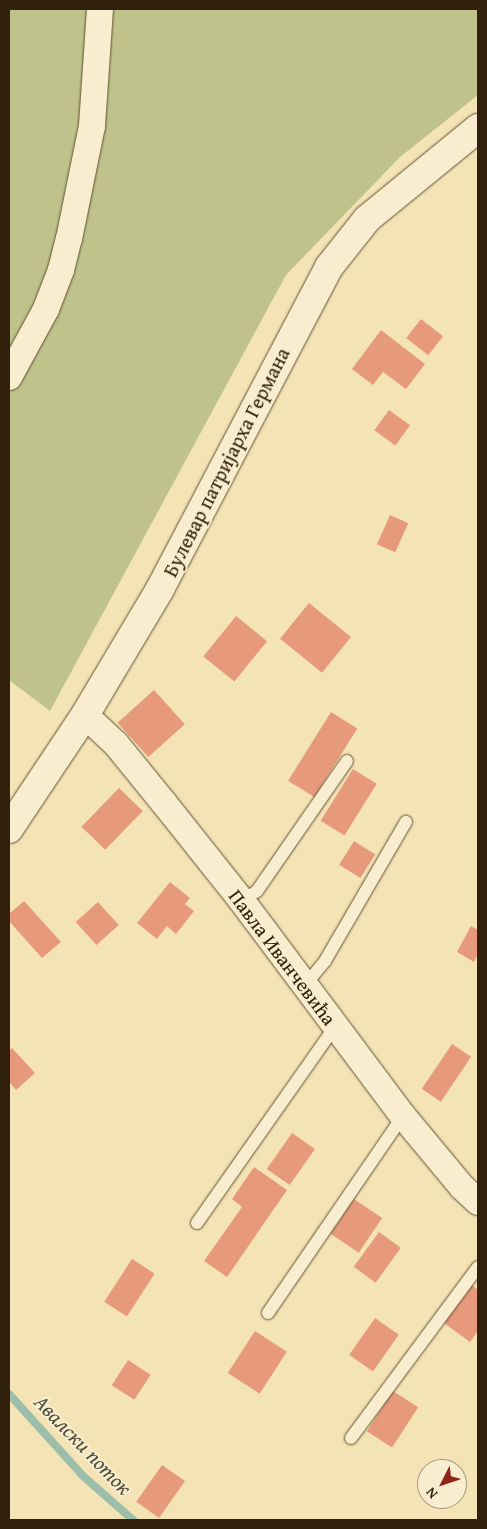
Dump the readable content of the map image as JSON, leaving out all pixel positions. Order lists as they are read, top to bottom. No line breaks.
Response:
{"streets":{"main road":["Булевар патријарха Германа"],"street":["Павла Иванчевића"]},"crossings":[["Булевар патријарха Германа","Павла Иванчевића"]],"water":["Авалски поток"],"north":"bottom left"}
